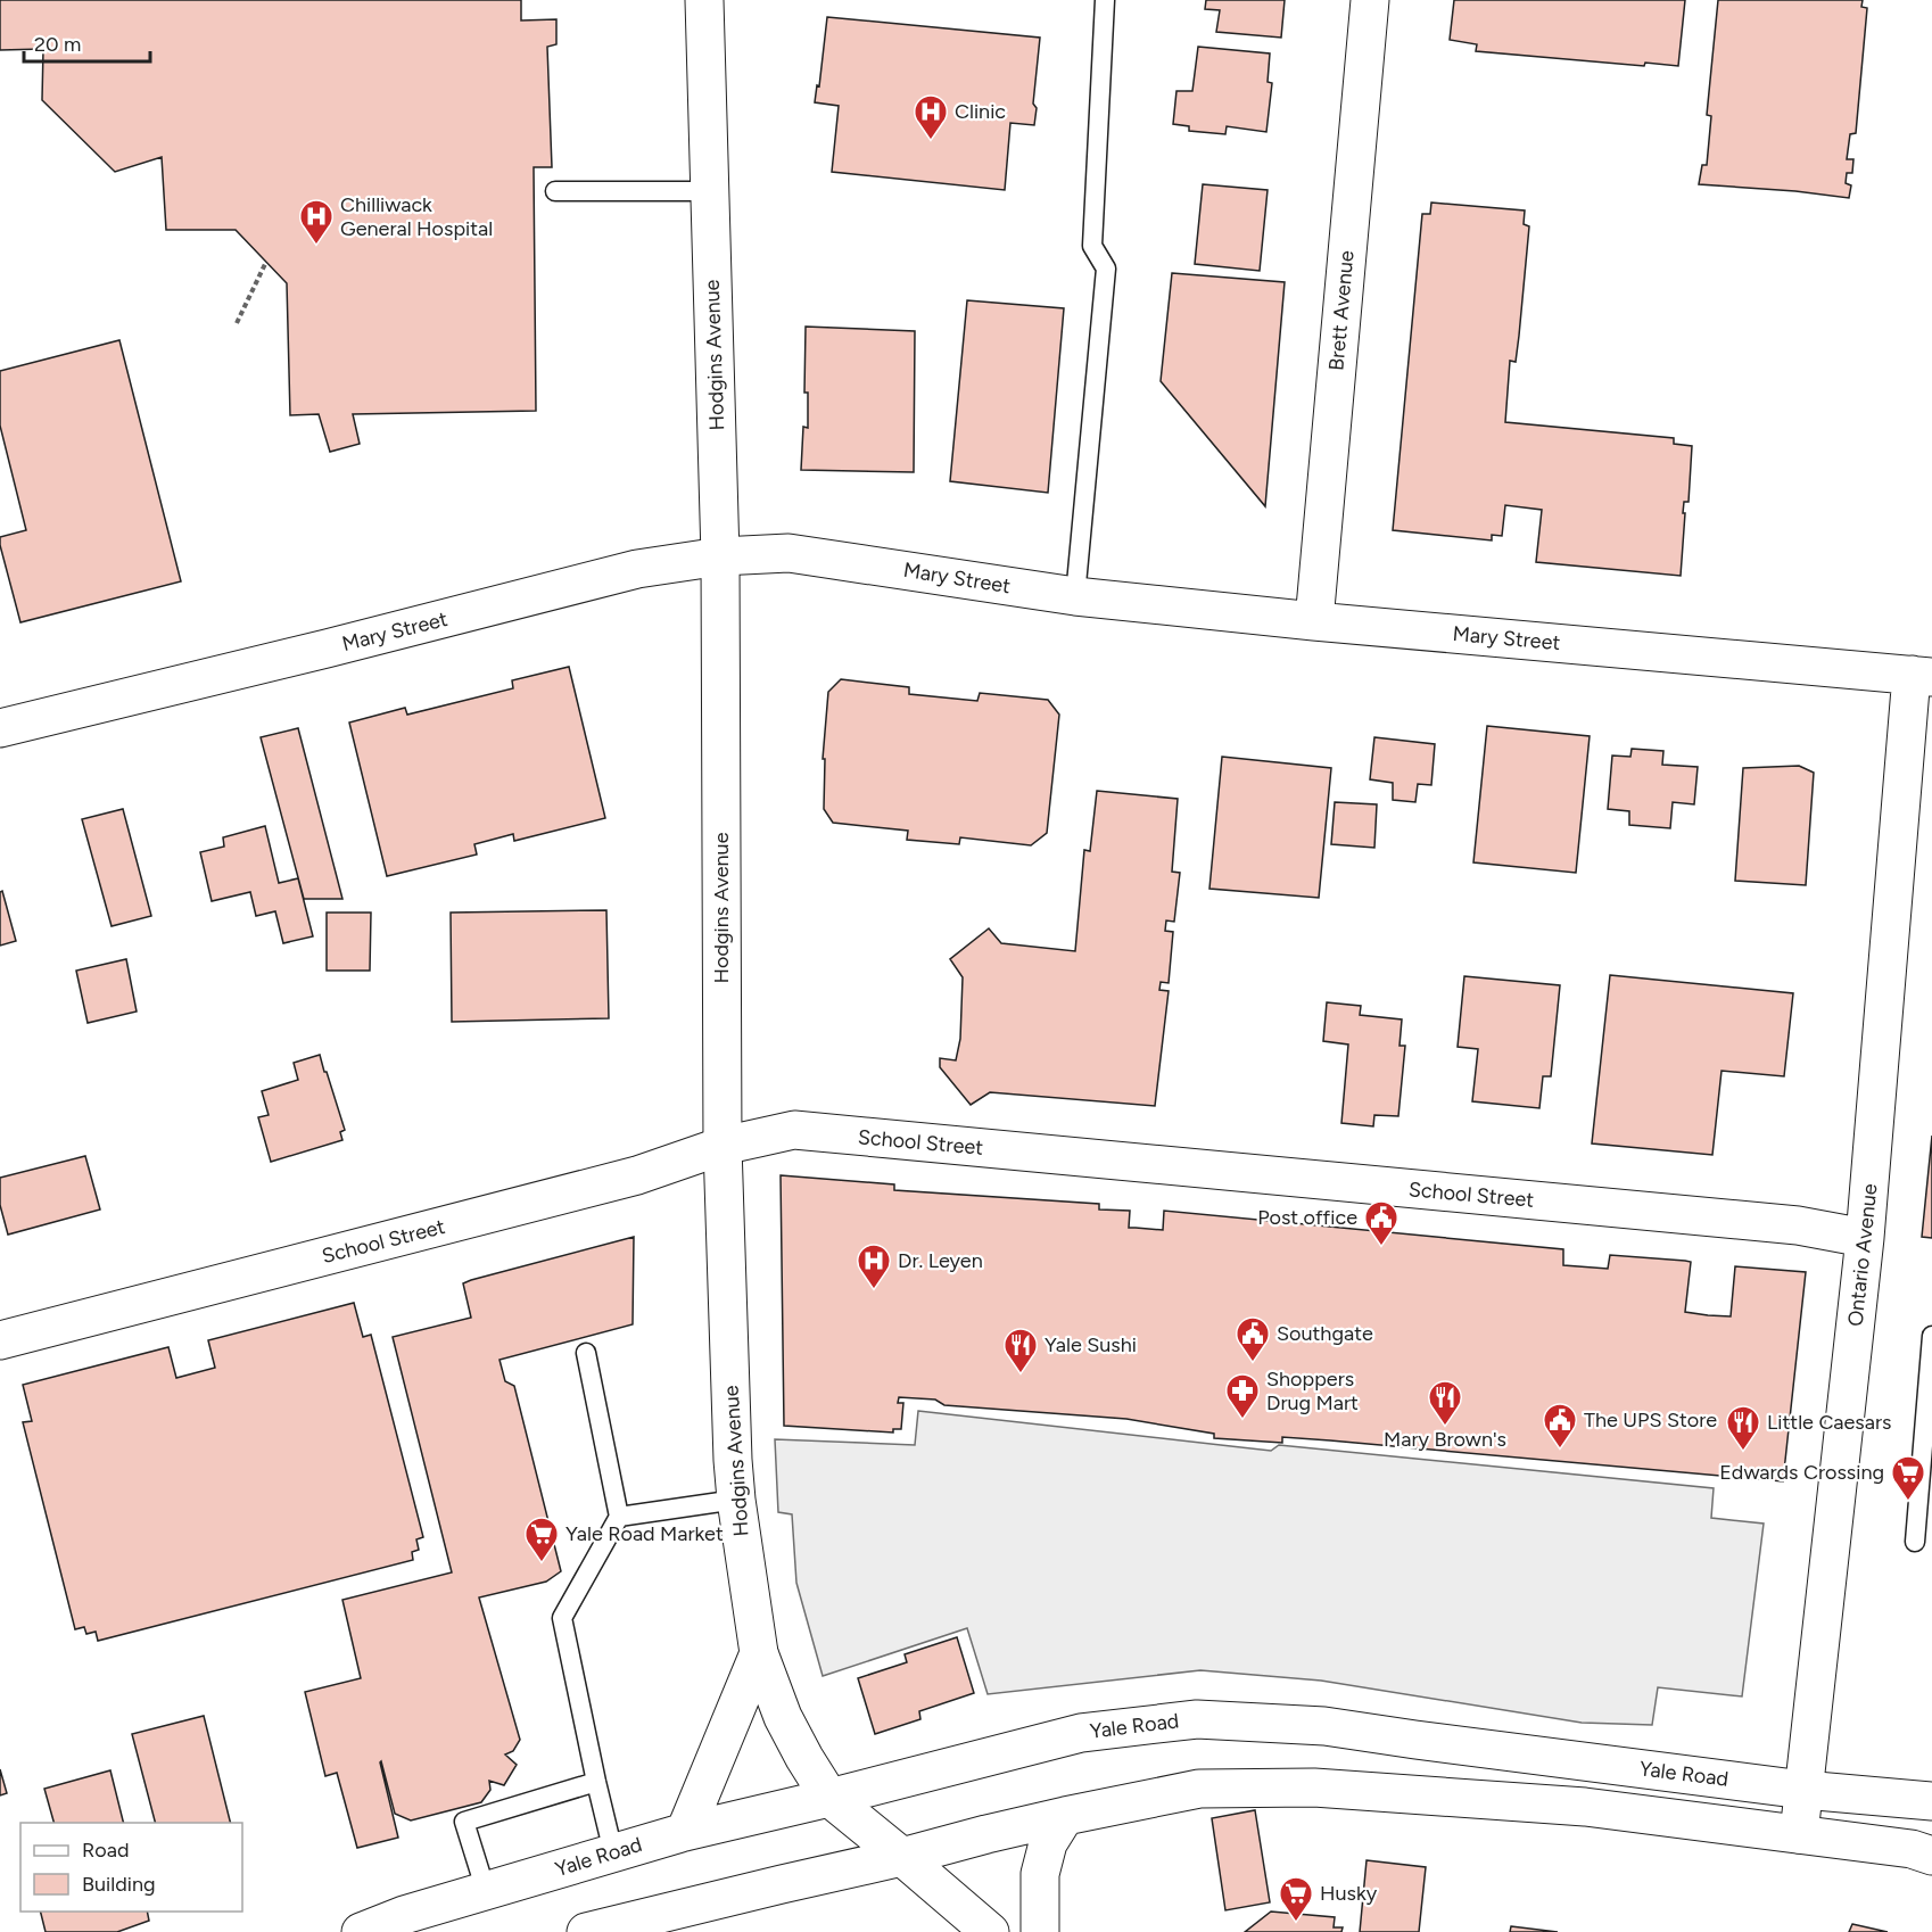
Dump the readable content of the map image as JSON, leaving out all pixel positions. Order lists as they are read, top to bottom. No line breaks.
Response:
{"streets":{"street":["Brett Avenue","Hodgins Avenue","Mary Street","School Street","Ontario Avenue","Yale Road"]},"crossings":[["Brett Avenue","Mary Street"],["Hodgins Avenue","Mary Street"],["Hodgins Avenue","School Street"],["Hodgins Avenue","Yale Road"],["Mary Street","Ontario Avenue"],["School Street","Ontario Avenue"],["Ontario Avenue","Yale Road"]],"places":{"hospital":["Clinic","Chilliwack General Hospital","Dr. Leyen"],"public building":["Post office","Southgate","The UPS Store"],"restaurant":["Yale Sushi","Mary Brown's","Little Caesars"],"pharmacy":["Shoppers Drug Mart"],"supermarket":["Edwards Crossing","Yale Road Market","Husky"]},"legend":["Road","Building"],"scale_bar":"20 m"}
